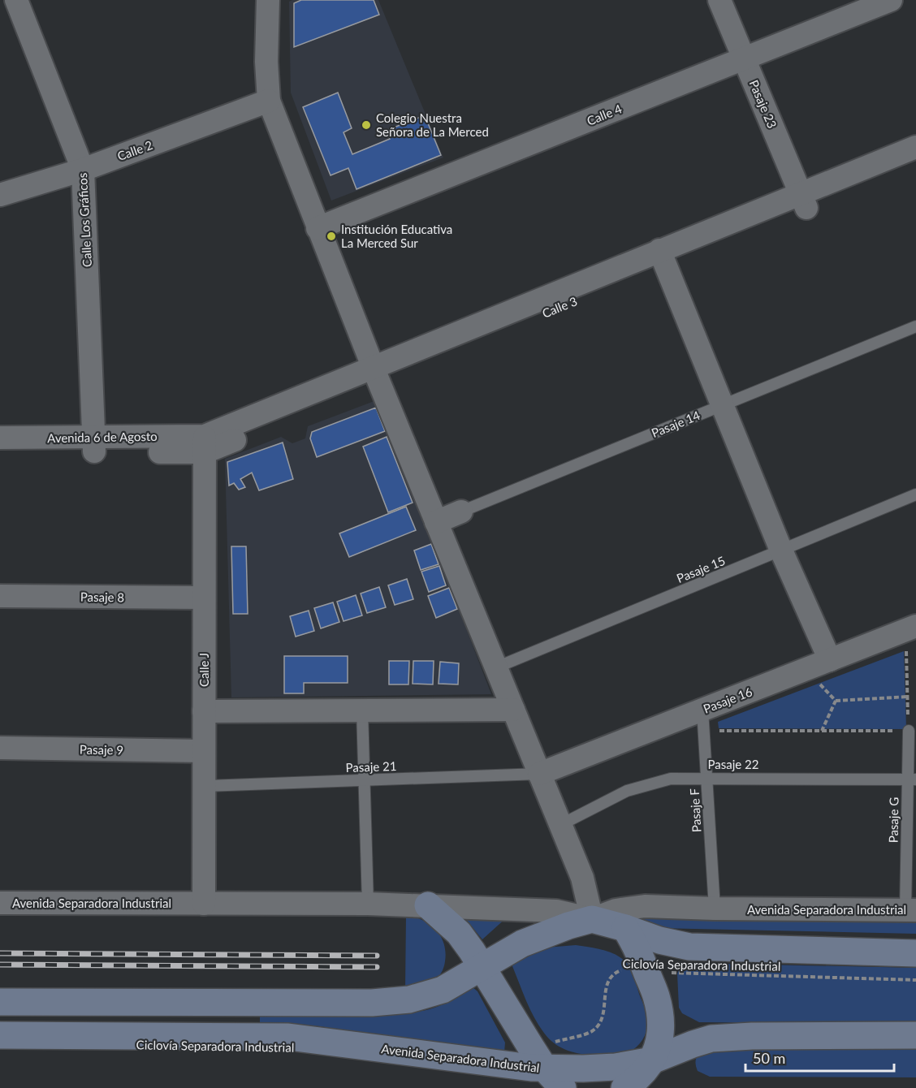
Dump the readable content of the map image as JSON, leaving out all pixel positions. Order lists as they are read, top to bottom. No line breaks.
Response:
{"streets":{"main road":["Avenida Separadora Industrial"],"street":["Pasaje 23","Calle 4","Calle 2","Calle Los Gráficos","Calle 3","Pasaje 14","Avenida 6 de Agosto","Pasaje 8","Calle J","Pasaje 16","Pasaje 9"],"lane":["Pasaje 15","Pasaje 22","Pasaje 21","Pasaje F","Pasaje G"],"path":["Ciclovía Separadora Industrial"]},"crossings":[["Pasaje 23","Calle 4"],["Pasaje 23","Calle 3"],["Calle 2","Calle Los Gráficos"],["Calle Los Gráficos","Avenida 6 de Agosto"],["Calle 3","Avenida 6 de Agosto"],["Calle 3","Calle J"],["Avenida 6 de Agosto","Calle J"],["Pasaje 8","Calle J"],["Calle J","Pasaje 9"],["Calle J","Pasaje 21"],["Calle J","Avenida Separadora Industrial"],["Pasaje 16","Pasaje 21"],["Pasaje 16","Pasaje F"],["Pasaje 22","Pasaje F"],["Pasaje 22","Pasaje G"],["Pasaje F","Avenida Separadora Industrial"],["Pasaje G","Avenida Separadora Industrial"],["Avenida Separadora Industrial","Ciclovía Separadora Industrial"]],"places":["Colegio Nuestra Señora de La Merced","Institución Educativa La Merced Sur"],"scale_bar":"50 m"}
